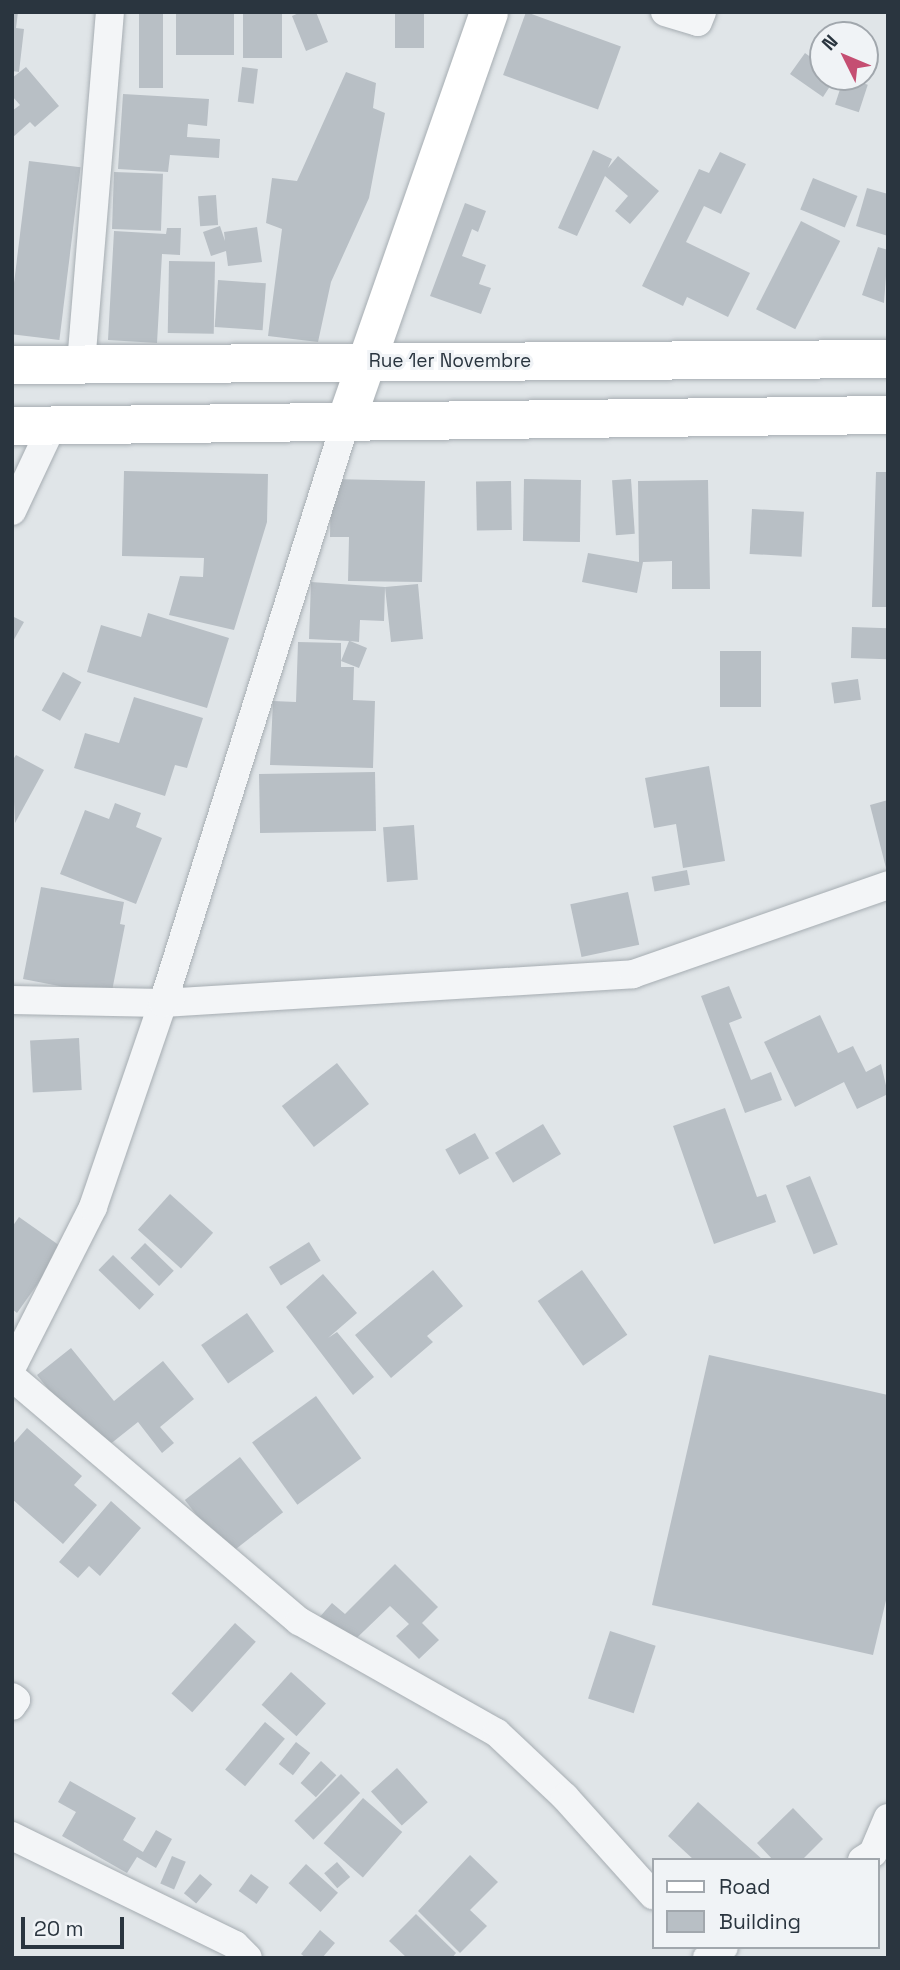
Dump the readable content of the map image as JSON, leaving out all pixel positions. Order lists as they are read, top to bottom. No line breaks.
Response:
{"streets":{"main road":["Rue 1er Novembre"]},"legend":["Road","Building"],"scale_bar":"20 m","north":"top left"}
